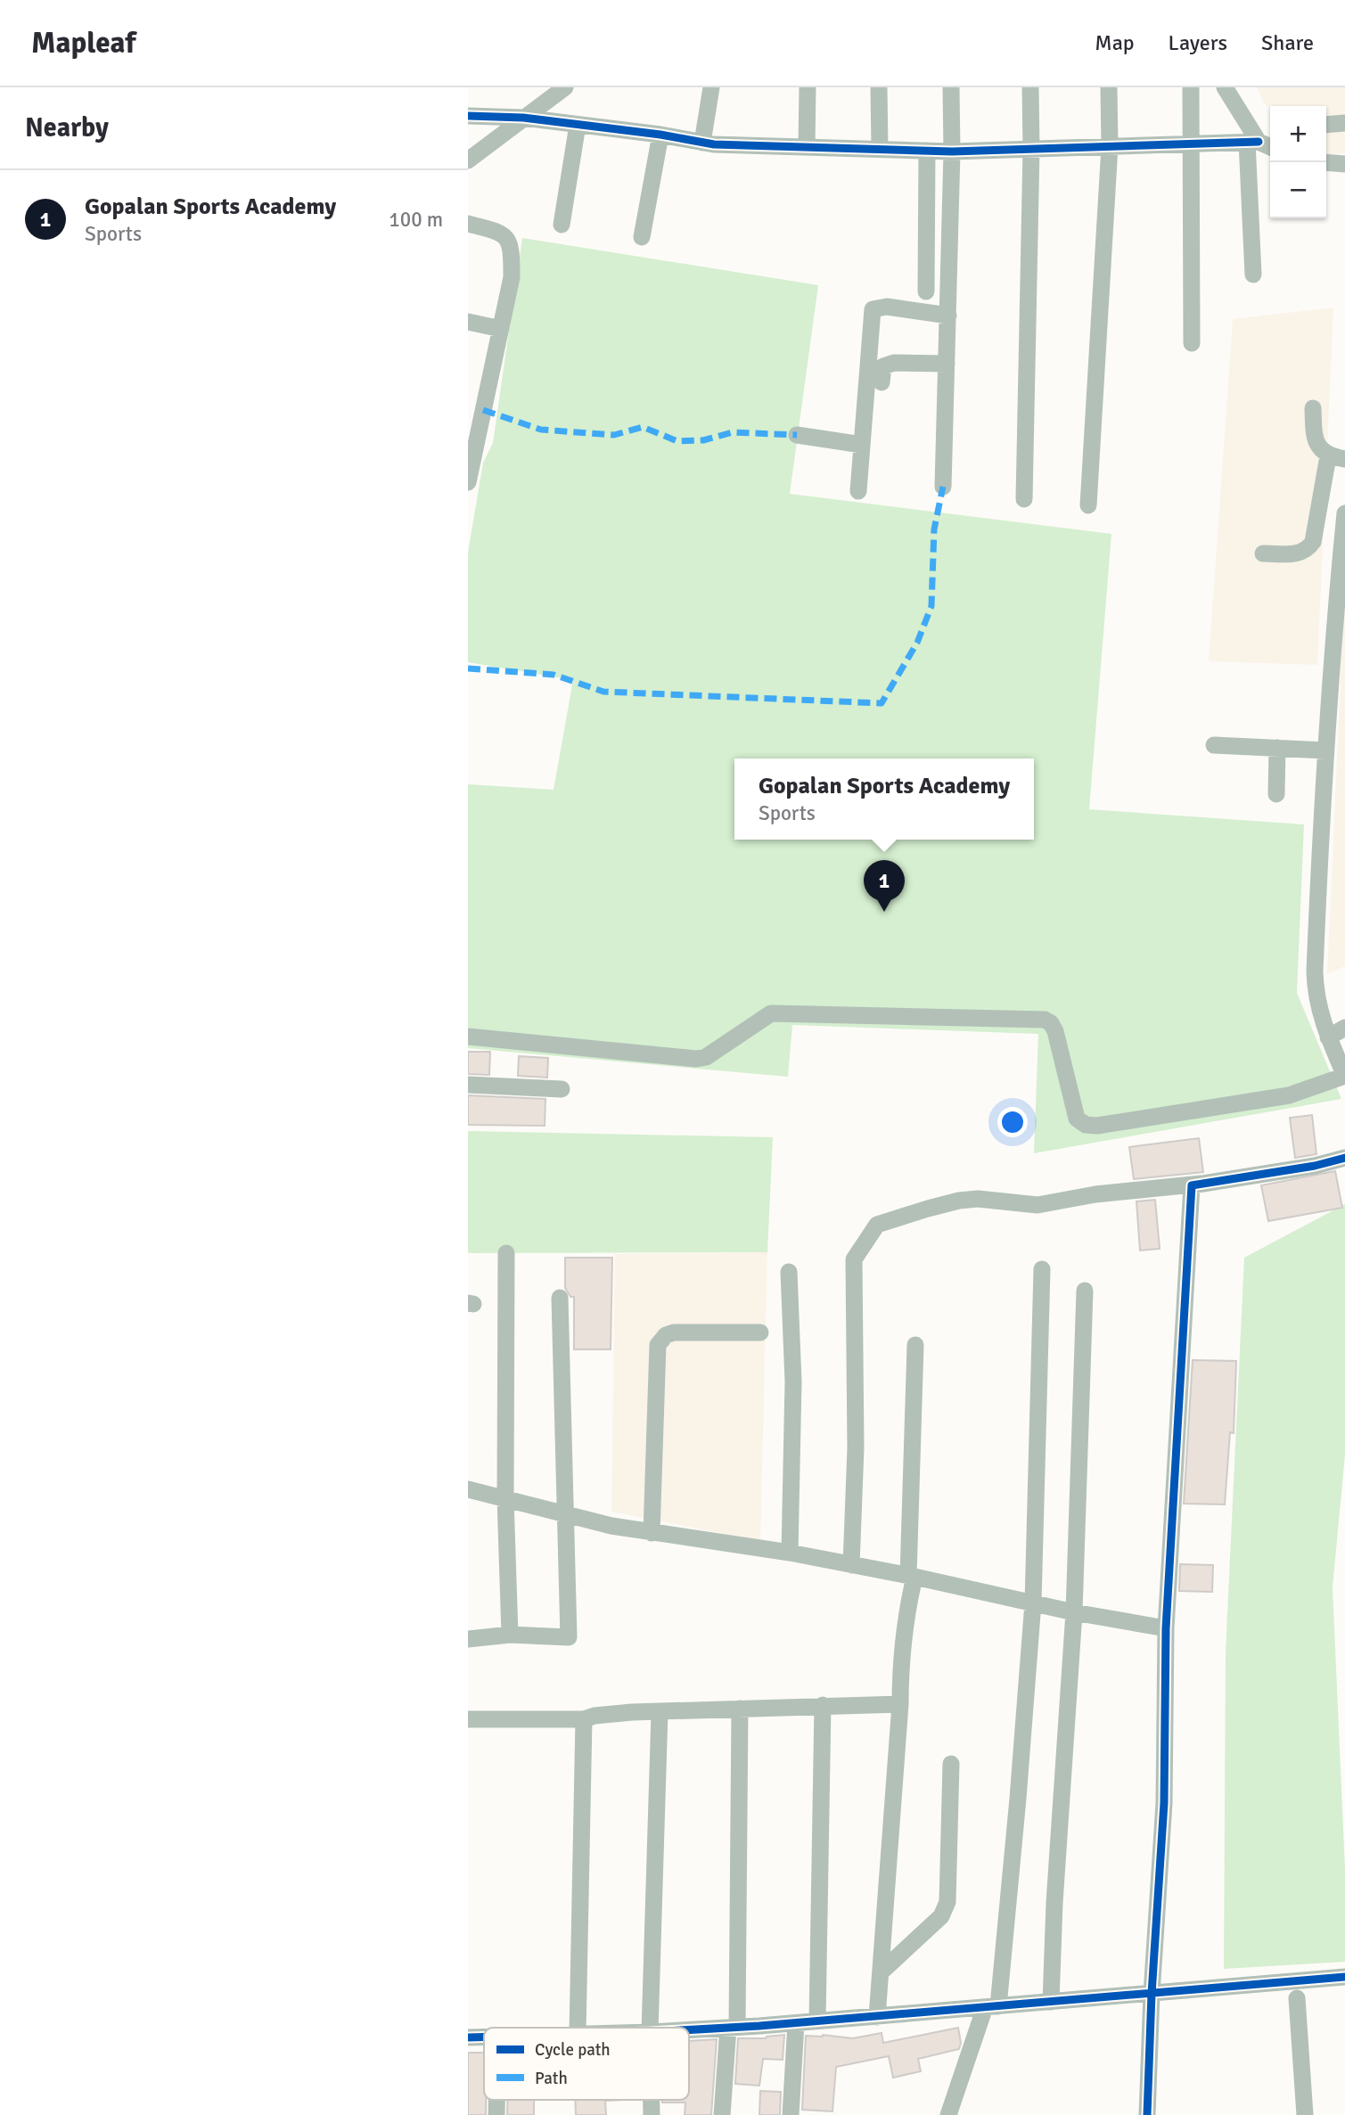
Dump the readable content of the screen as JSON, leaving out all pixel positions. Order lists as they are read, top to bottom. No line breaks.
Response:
{"legend":["Cycle path","Path"],"page":{"header":"Mapleaf","nav":["Map","Layers","Share"],"heading":"Nearby","map_buttons":["+","−"],"list":[{"mark":"1","name":"Gopalan Sports Academy","note":"Sports","value":"100 m"}],"popup":["Gopalan Sports Academy","Sports"],"pins":"1"}}
